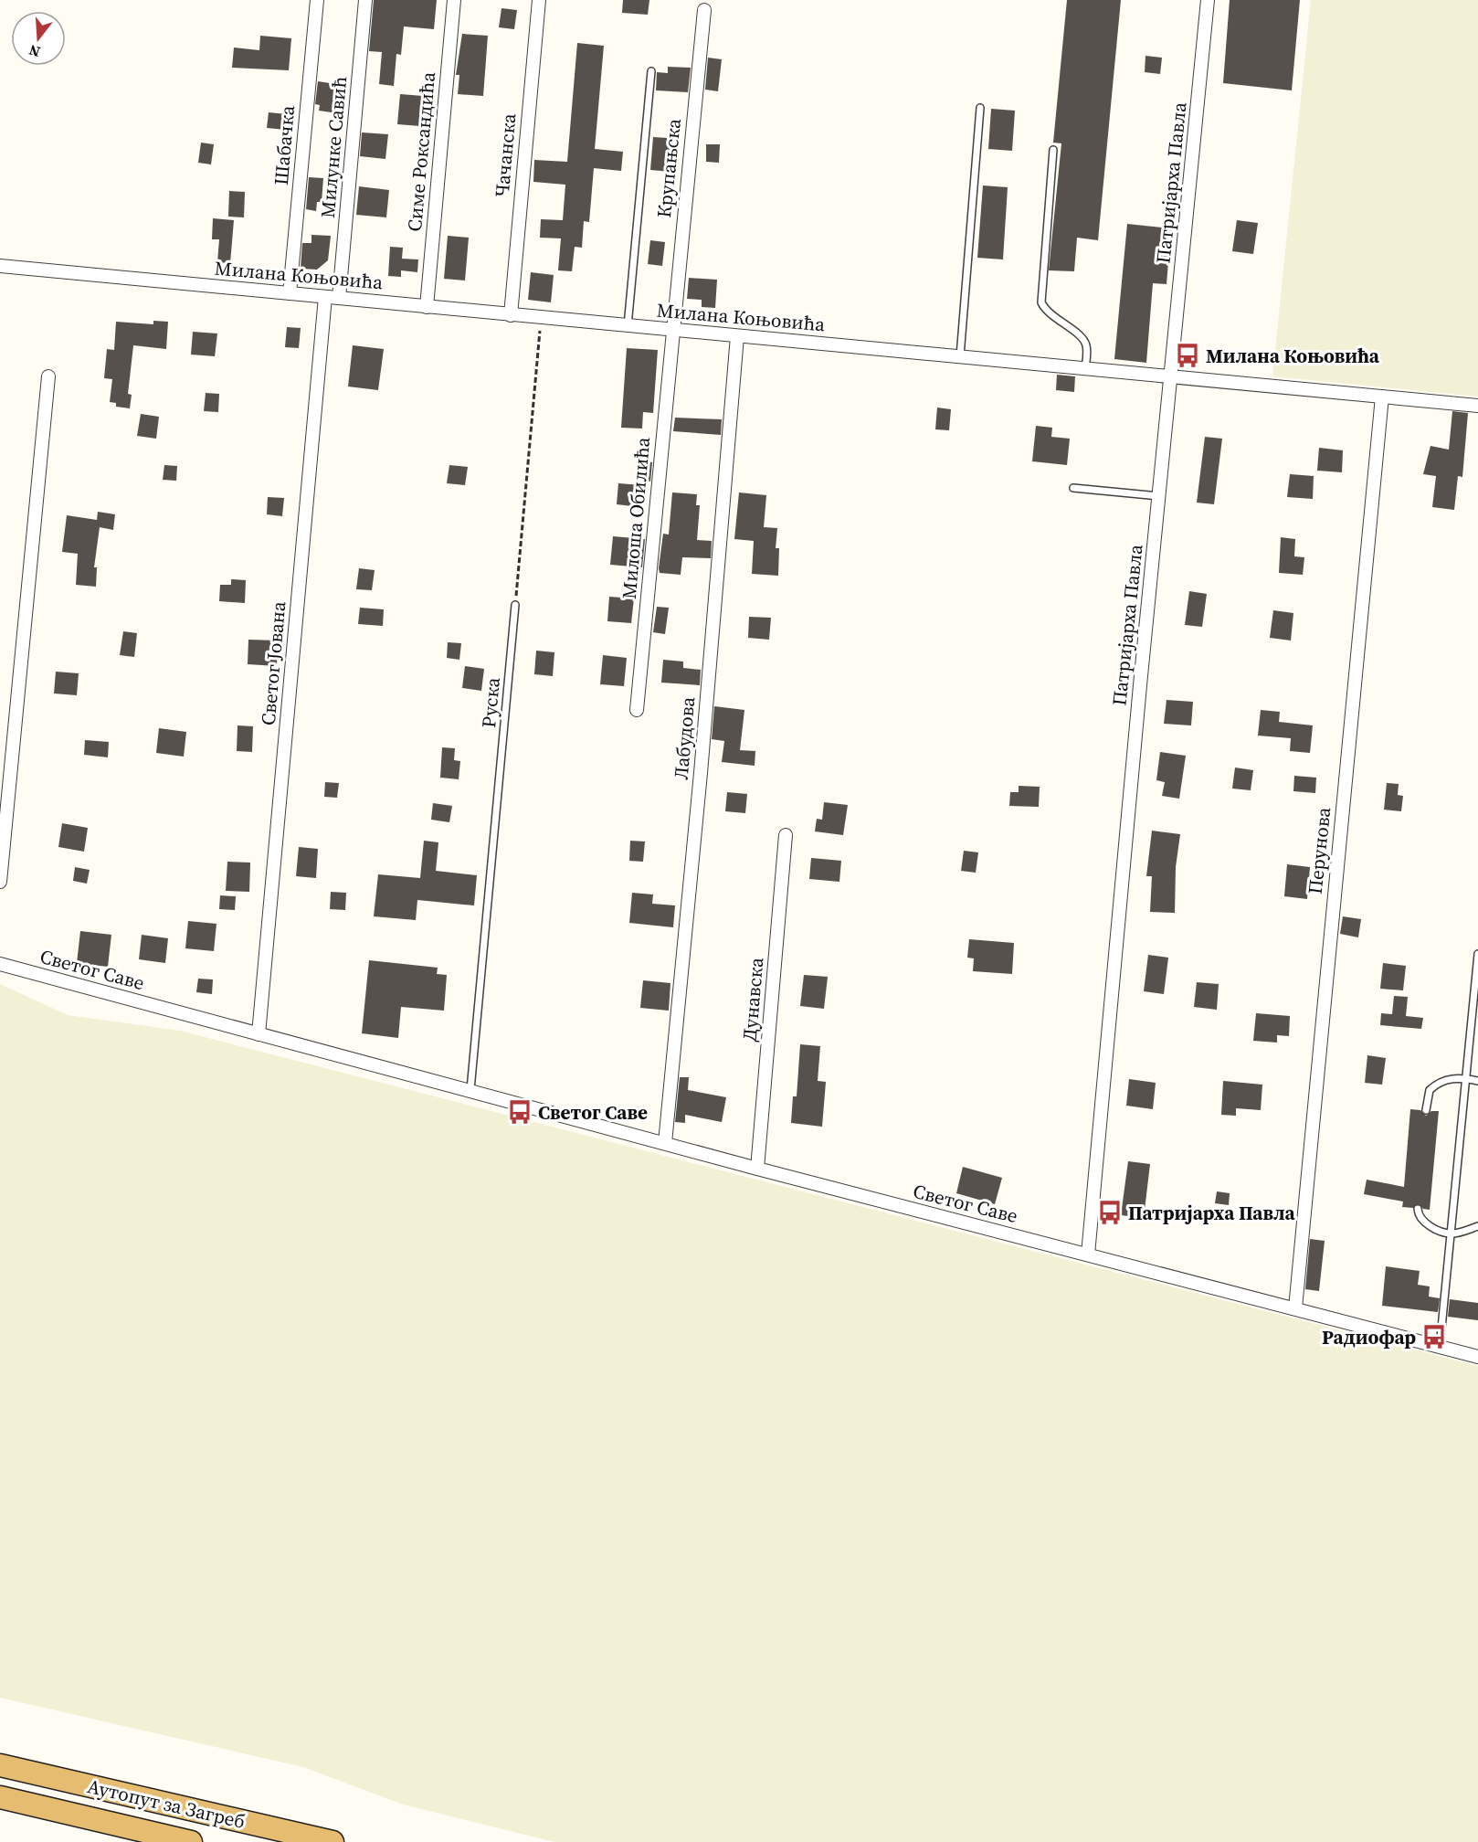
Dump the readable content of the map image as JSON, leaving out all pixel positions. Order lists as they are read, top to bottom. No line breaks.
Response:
{"streets":{"highway":["Аутопут за Загреб"],"street":["Шабачка","Милунке Савић","Симе Роксандића","Чачанска","Крупањска","Патријарха Павла","Милана Коњовића","Милоша Обилића","Светог Јована","Лабудова","Перунова","Светог Саве","Дунавска"],"lane":["Руска"]},"crossings":[["Шабачка","Милана Коњовића"],["Милунке Савић","Милана Коњовића"],["Симе Роксандића","Милана Коњовића"],["Чачанска","Милана Коњовића"],["Крупањска","Милана Коњовића"],["Крупањска","Милоша Обилића"],["Патријарха Павла","Милана Коњовића"],["Патријарха Павла","Светог Саве"],["Милана Коњовића","Милоша Обилића"],["Милана Коњовића","Светог Јована"],["Милана Коњовића","Лабудова"],["Милана Коњовића","Перунова"],["Светог Јована","Светог Саве"],["Руска","Светог Саве"],["Лабудова","Светог Саве"],["Перунова","Светог Саве"],["Светог Саве","Дунавска"]],"places":{"bus stop":["Милана Коњовића","Светог Саве","Патријарха Павла","Радиофар"]},"north":"bottom"}
